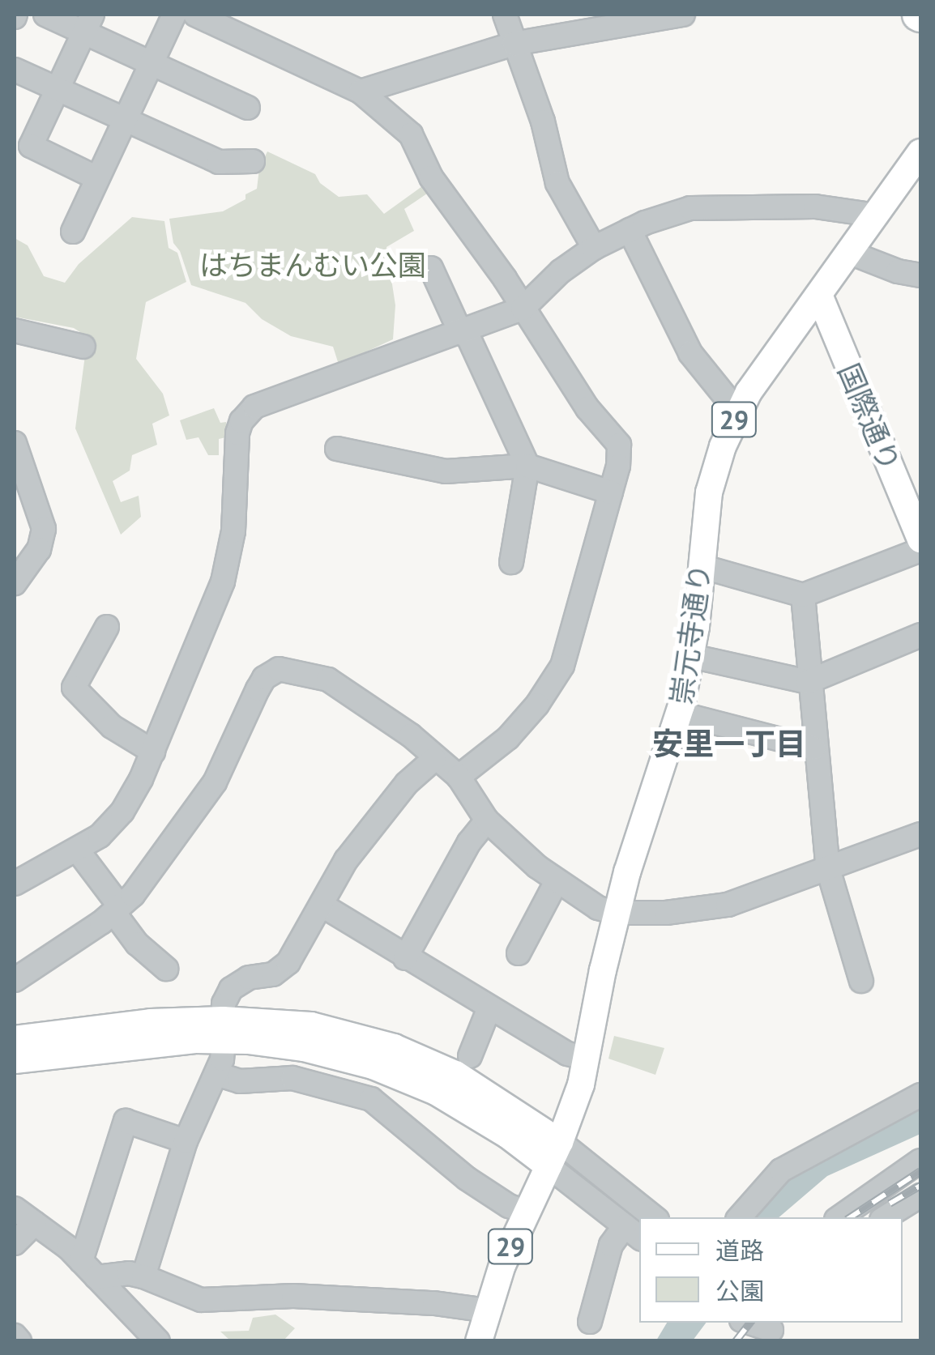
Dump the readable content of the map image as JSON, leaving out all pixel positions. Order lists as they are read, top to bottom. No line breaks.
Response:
{"streets":{"main road":["国際通り","29","崇元寺通り"]},"crossings":[["国際通り","崇元寺通り"]],"districts":["安里一丁目"],"parks":["はちまんむい公園"],"legend":["道路","公園"]}
